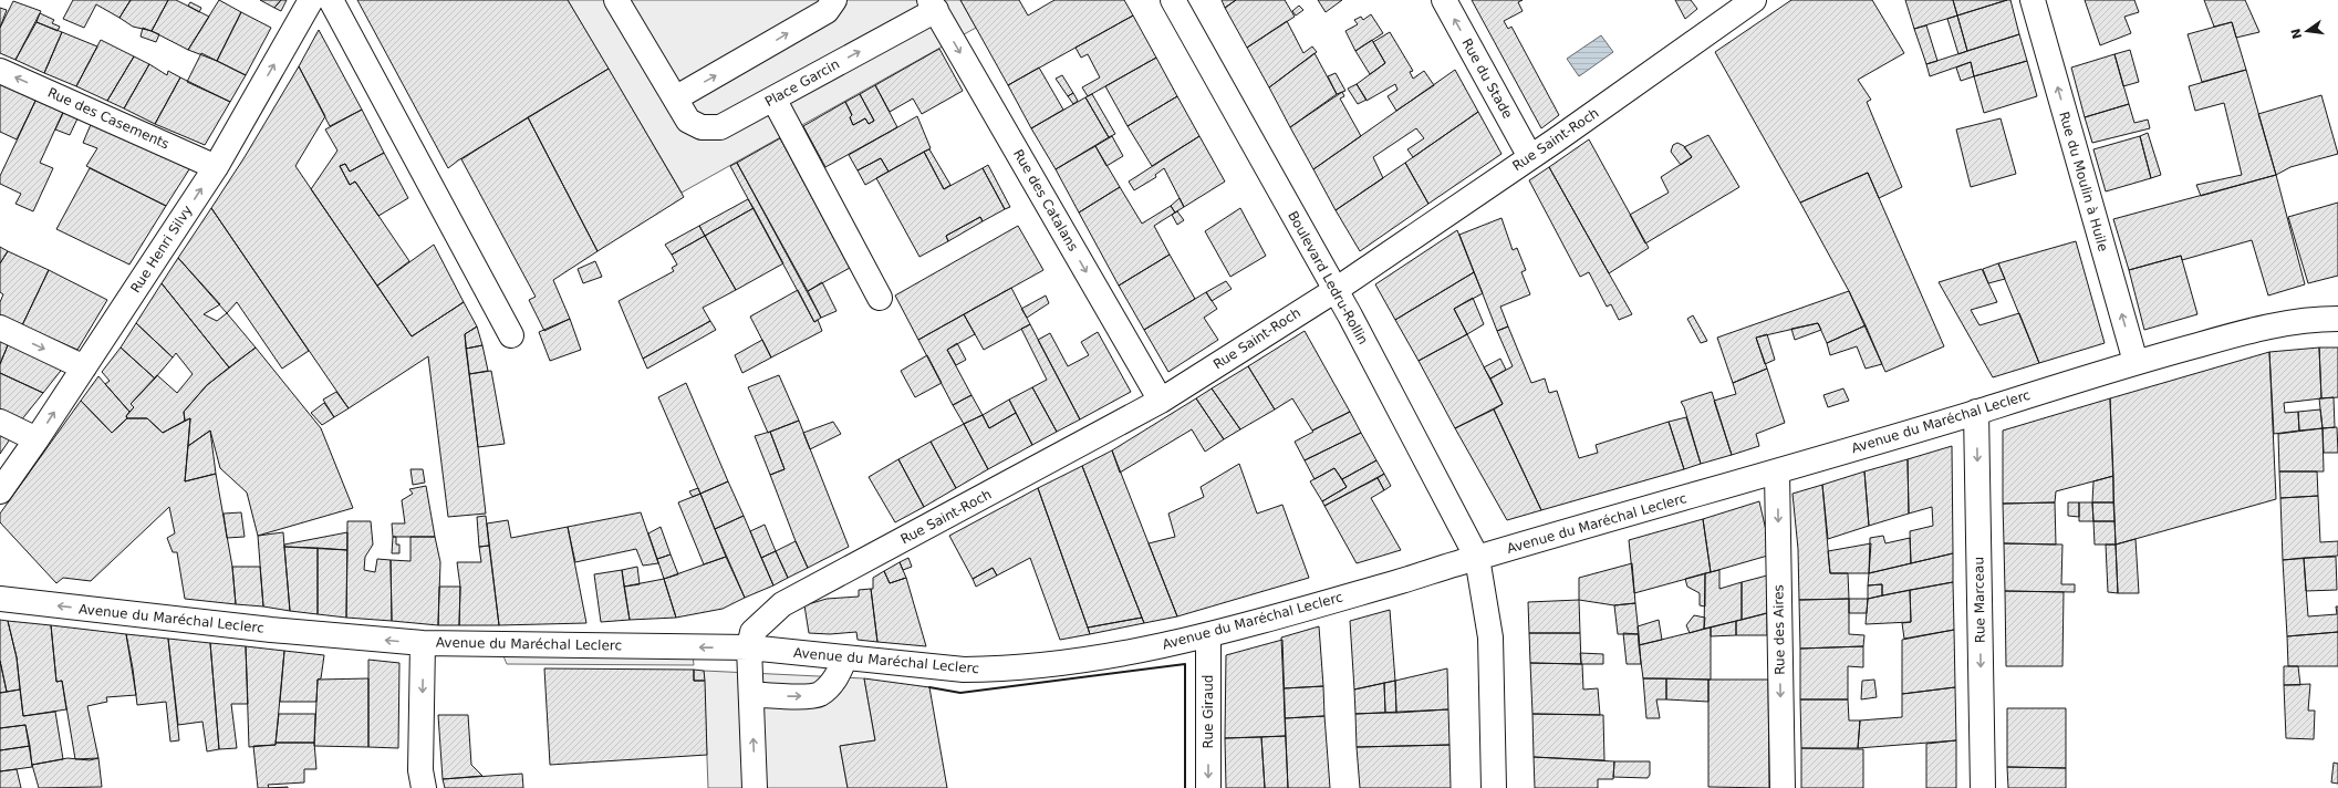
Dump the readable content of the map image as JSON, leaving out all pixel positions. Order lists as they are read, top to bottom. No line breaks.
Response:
{"streets":{"street":["Rue du Stade","Place Garcin","Rue des Casements","Rue Saint-Roch","Rue du Moulin à Huile","Rue des Catalans","Rue Henri Silvy","Boulevard Ledru-Rollin","Avenue du Maréchal Leclerc","Rue Marceau","Rue des Aires","Rue Giraud"]},"crossings":[["Rue du Stade","Rue Saint-Roch"],["Place Garcin","Rue des Catalans"],["Rue des Casements","Rue Henri Silvy"],["Rue Saint-Roch","Rue des Catalans"],["Rue Saint-Roch","Boulevard Ledru-Rollin"],["Rue Saint-Roch","Avenue du Maréchal Leclerc"],["Rue du Moulin à Huile","Avenue du Maréchal Leclerc"],["Boulevard Ledru-Rollin","Avenue du Maréchal Leclerc"],["Avenue du Maréchal Leclerc","Rue Marceau"],["Avenue du Maréchal Leclerc","Rue des Aires"],["Avenue du Maréchal Leclerc","Rue Giraud"]],"one_way":["Rue du Stade","Rue des Casements","Rue du Moulin à Huile","Rue Henri Silvy","Rue Marceau","Rue des Aires","Rue Giraud"],"north":"left"}
